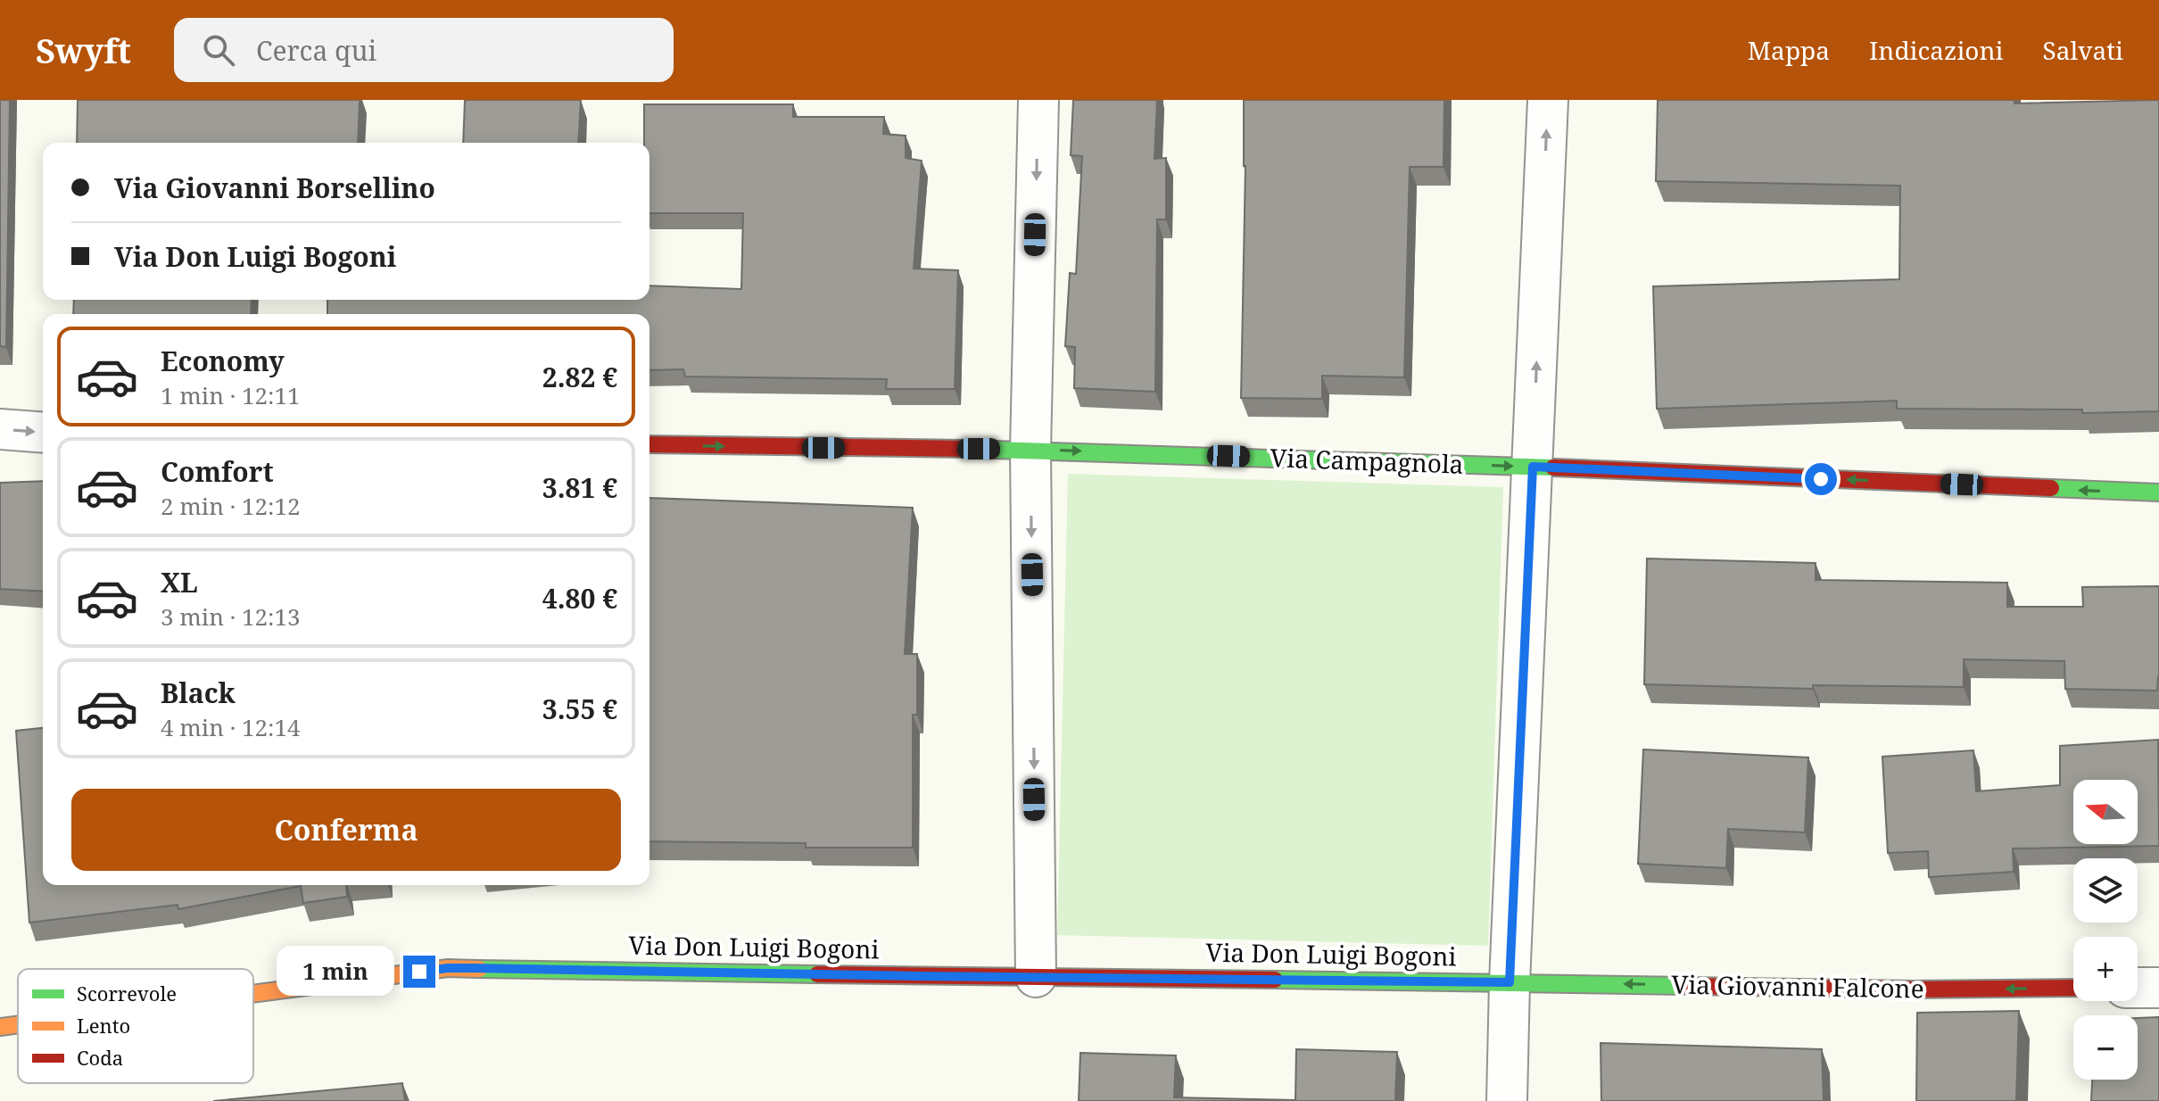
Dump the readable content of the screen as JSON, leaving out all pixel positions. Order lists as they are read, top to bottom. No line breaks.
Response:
{"streets":{"street":["Via Campagnola","Via Don Luigi Bogoni","Via Giovanni Falcone"]},"crossings":[["Via Don Luigi Bogoni","Via Giovanni Falcone"]],"one_way":["Via Giovanni Falcone"],"legend":["Scorrevole","Lento","Coda"],"north":"left","page":{"header":"Swyft","search":"Cerca qui","nav":["Mappa","Indicazioni","Salvati"],"banner":["Via Giovanni Borsellino","Via Don Luigi Bogoni"],"list":[{"name":"Economy","note":"1 min · 12:11","value":"2.82 €"},{"name":"Comfort","note":"2 min · 12:12","value":"3.81 €"},{"name":"XL","note":"3 min · 12:13","value":"4.80 €"},{"name":"Black","note":"4 min · 12:14","value":"3.55 €"}],"buttons":"Conferma","map_buttons":["+","−"],"bubble":"1 min"}}
